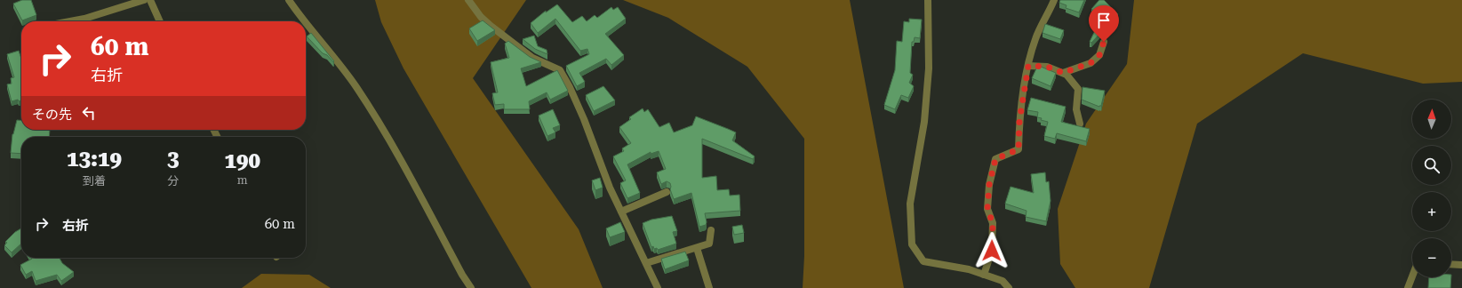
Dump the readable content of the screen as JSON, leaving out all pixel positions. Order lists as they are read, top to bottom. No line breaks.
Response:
{"north":"top","page":{"turn":["60 m","右折"],"then":"その先","map_buttons":["+","−"],"eta":["13:19","到着","3","分","190","m"],"list":[{"name":"右折","value":"60 m"}]}}
